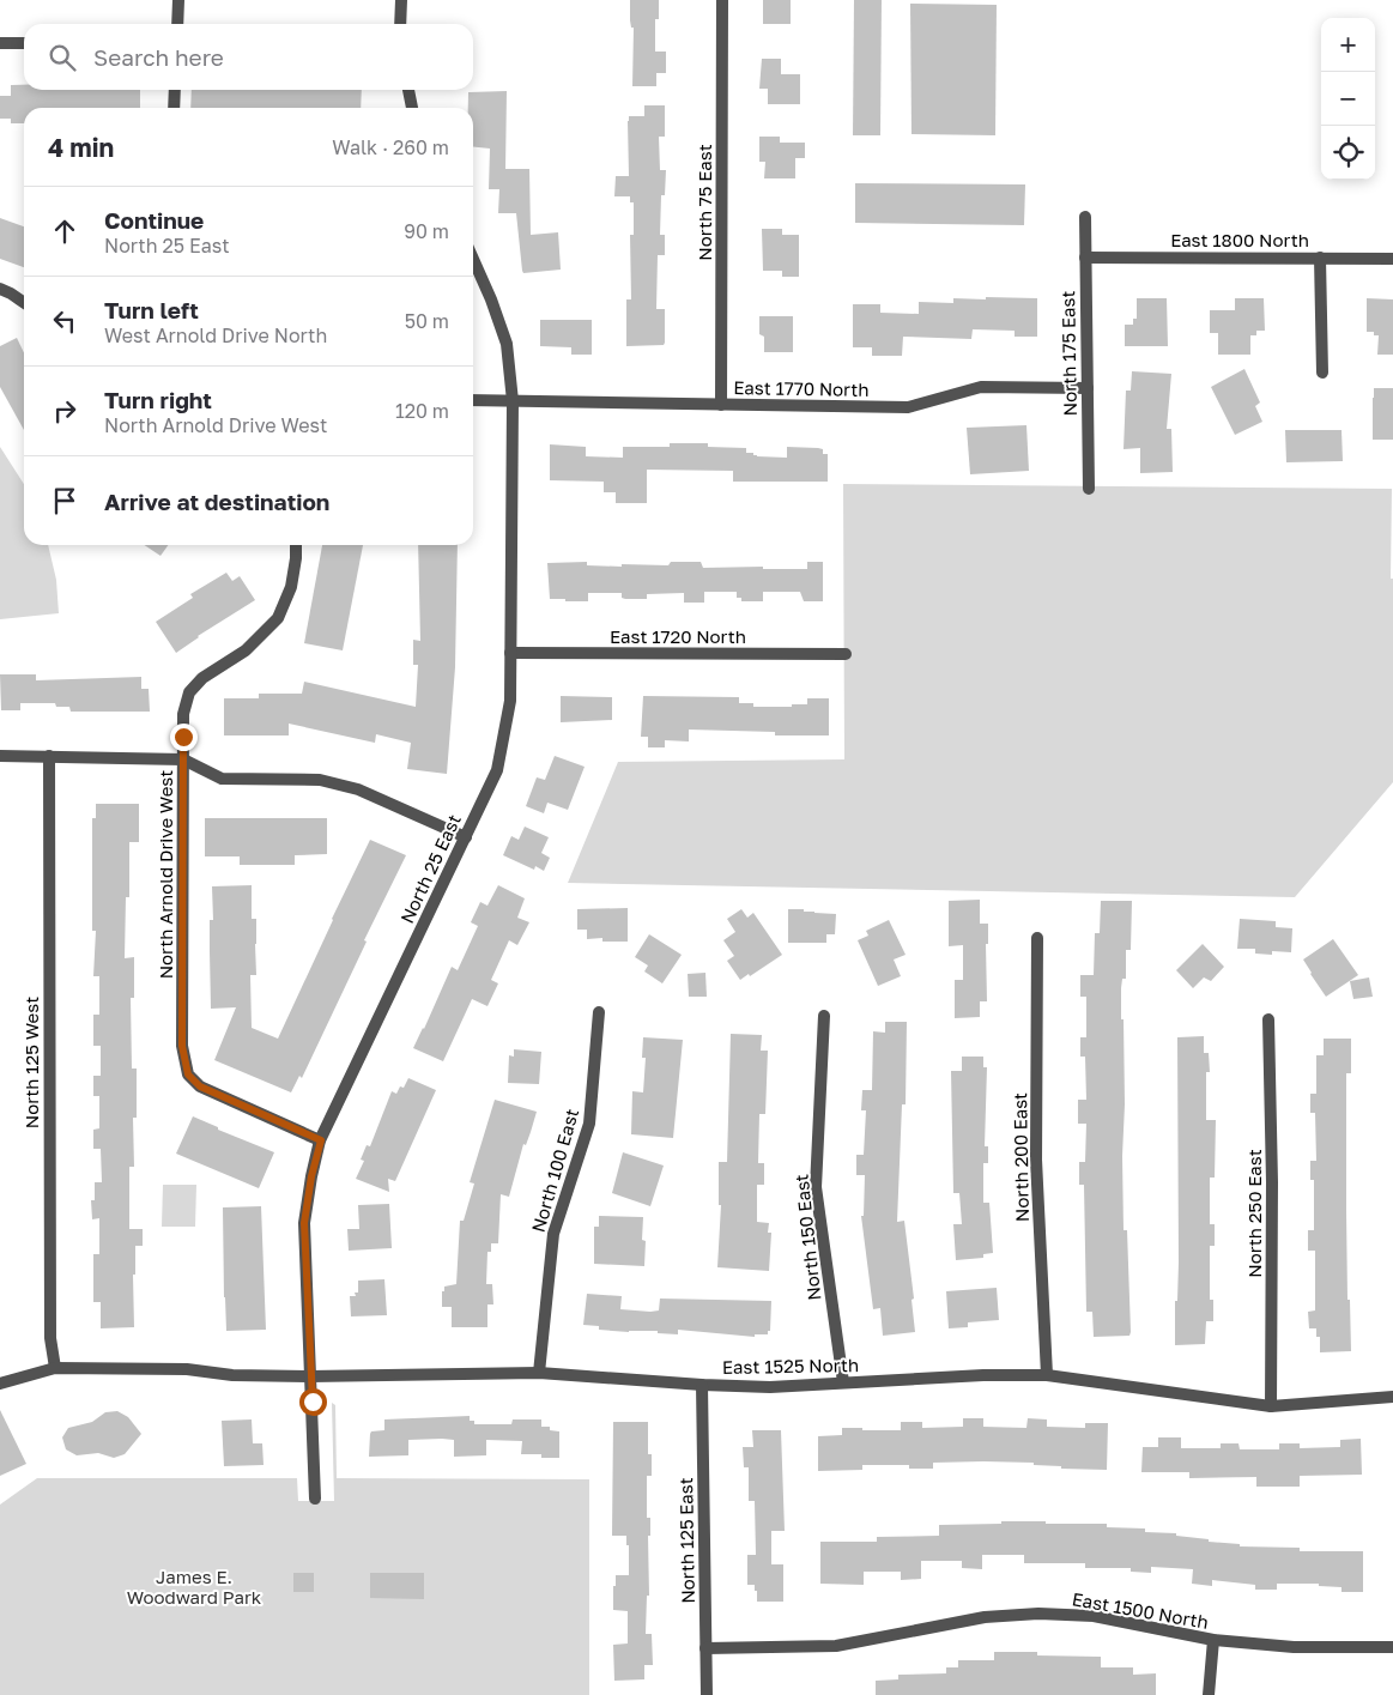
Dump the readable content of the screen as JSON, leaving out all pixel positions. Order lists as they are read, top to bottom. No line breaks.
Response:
{"streets":{"street":["North 75 East","East 1800 North","North 175 East","East 1770 North","East 1720 North","North 25 East","North Arnold Drive West","North 125 West","North 200 East","North 100 East","North 250 East","North 150 East","East 1525 North","North 125 East","East 1500 North"]},"crossings":[["North 75 East","East 1770 North"],["East 1800 North","North 175 East"],["North 175 East","East 1770 North"],["East 1770 North","North 25 East"],["East 1720 North","North 25 East"],["North 25 East","North Arnold Drive West"],["North 25 East","East 1525 North"],["North 125 West","East 1525 North"],["North 200 East","East 1525 North"],["North 100 East","East 1525 North"],["North 250 East","East 1525 North"],["North 150 East","East 1525 North"],["East 1525 North","North 125 East"],["North 125 East","East 1500 North"]],"parks":["James E. Woodward Park"],"page":{"map_buttons":["+","−"],"search":"Search here","heading":["4 min","Walk · 260 m"],"list":[["Continue","North 25 East","90 m"],["Turn left","West Arnold Drive North","50 m"],["Turn right","North Arnold Drive West","120 m"],"Arrive at destination"]}}
